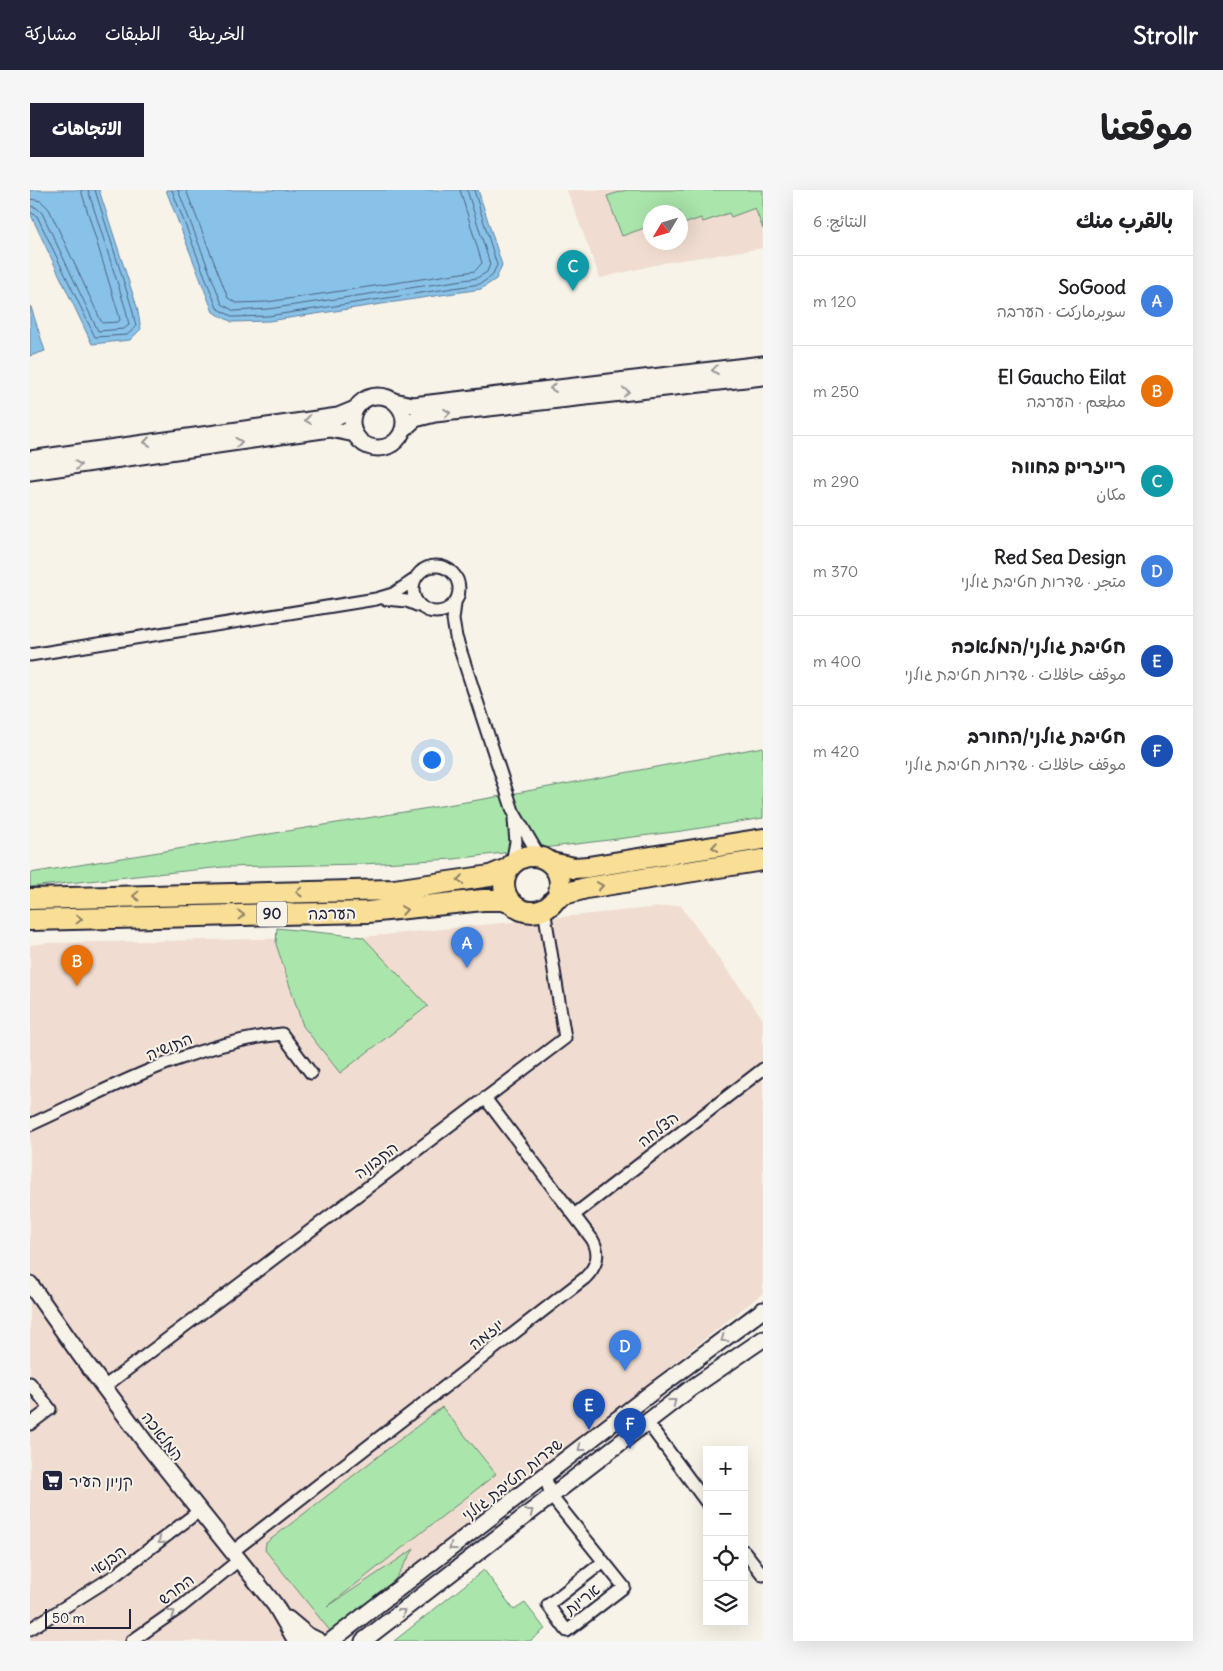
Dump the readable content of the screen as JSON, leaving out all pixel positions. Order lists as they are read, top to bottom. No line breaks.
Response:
{"streets":{"highway":["הערבה","90"],"street":["התושיה","הצלחה","התבונה","יוזמה","המלאכה","שדרות חטיבת גולני","הבנאי","החרש","אריות"]},"crossings":[["הערבה","התבונה"],["הצלחה","יוזמה"],["התבונה","יוזמה"],["התבונה","המלאכה"],["יוזמה","המלאכה"],["יוזמה","החרש"],["המלאכה","הבנאי"],["המלאכה","החרש"],["שדרות חטיבת גולני","אריות"]],"one_way":["הבנאי","החרש"],"places":{"supermarket":["קניון העיר"]},"scale_bar":"50 m","north":"bottom left","page":{"header":"Strollr","nav":["الخريطة","الطبقات","مشاركة"],"title":"موقعنا","buttons":"الاتجاهات","heading":["بالقرب منك","النتائج: 6"],"pins":["C","A","B","D","E","F"],"list":[{"mark":"A","name":"SoGood","note":"سوبرماركت · הערבה","value":"120 m"},{"mark":"B","name":"El Gaucho Eilat","note":"مطعم · הערבה","value":"250 m"},{"mark":"C","name":"רייזרים בחווה","note":"مكان","value":"290 m"},{"mark":"D","name":"Red Sea Design","note":"متجر · שדרות חטיבת גולני","value":"370 m"},{"mark":"E","name":"חטיבת גולני/המלאכה","note":"موقف حافلات · שדרות חטיבת גולני","value":"400 m"},{"mark":"F","name":"חטיבת גולני/החורב","note":"موقف حافلات · שדרות חטיבת גולני","value":"420 m"}],"map_buttons":["+","−"],"scale":"50 m"}}
